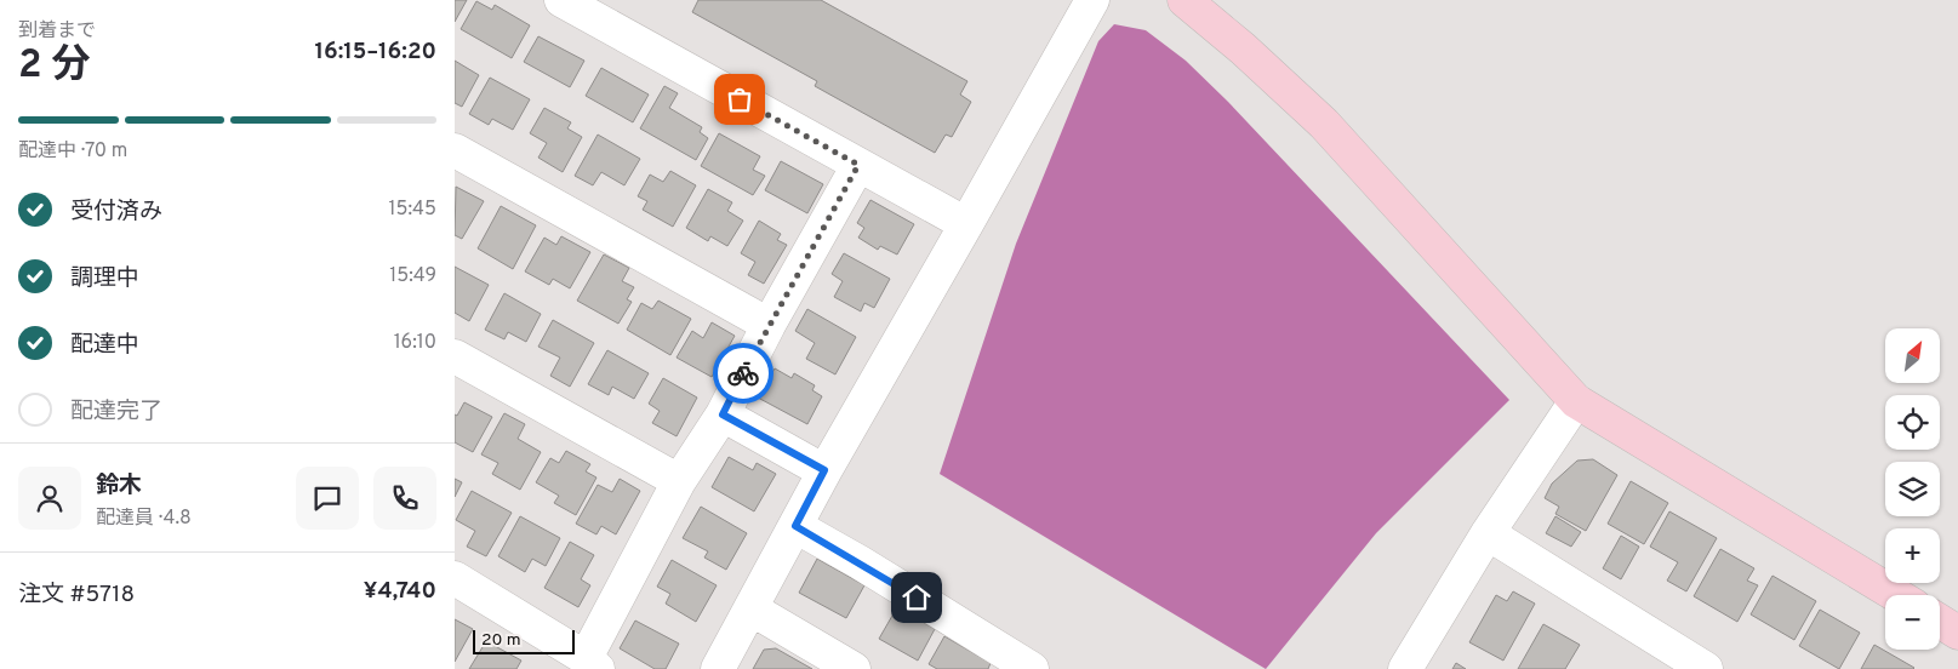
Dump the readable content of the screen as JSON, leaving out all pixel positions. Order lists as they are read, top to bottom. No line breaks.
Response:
{"scale_bar":"20 m","north":"top right","page":{"heading":["2 分","到着まで","16:15–16:20"],"panel":["鈴木","配達員 · 4.8","注文 #5718","¥4,740"],"bar":"配達中 · 70 m","list":[["受付済み","15:45"],["調理中","15:49"],["配達中","16:10"],"配達完了"],"map_buttons":["+","−"],"scale":"20 m"}}
